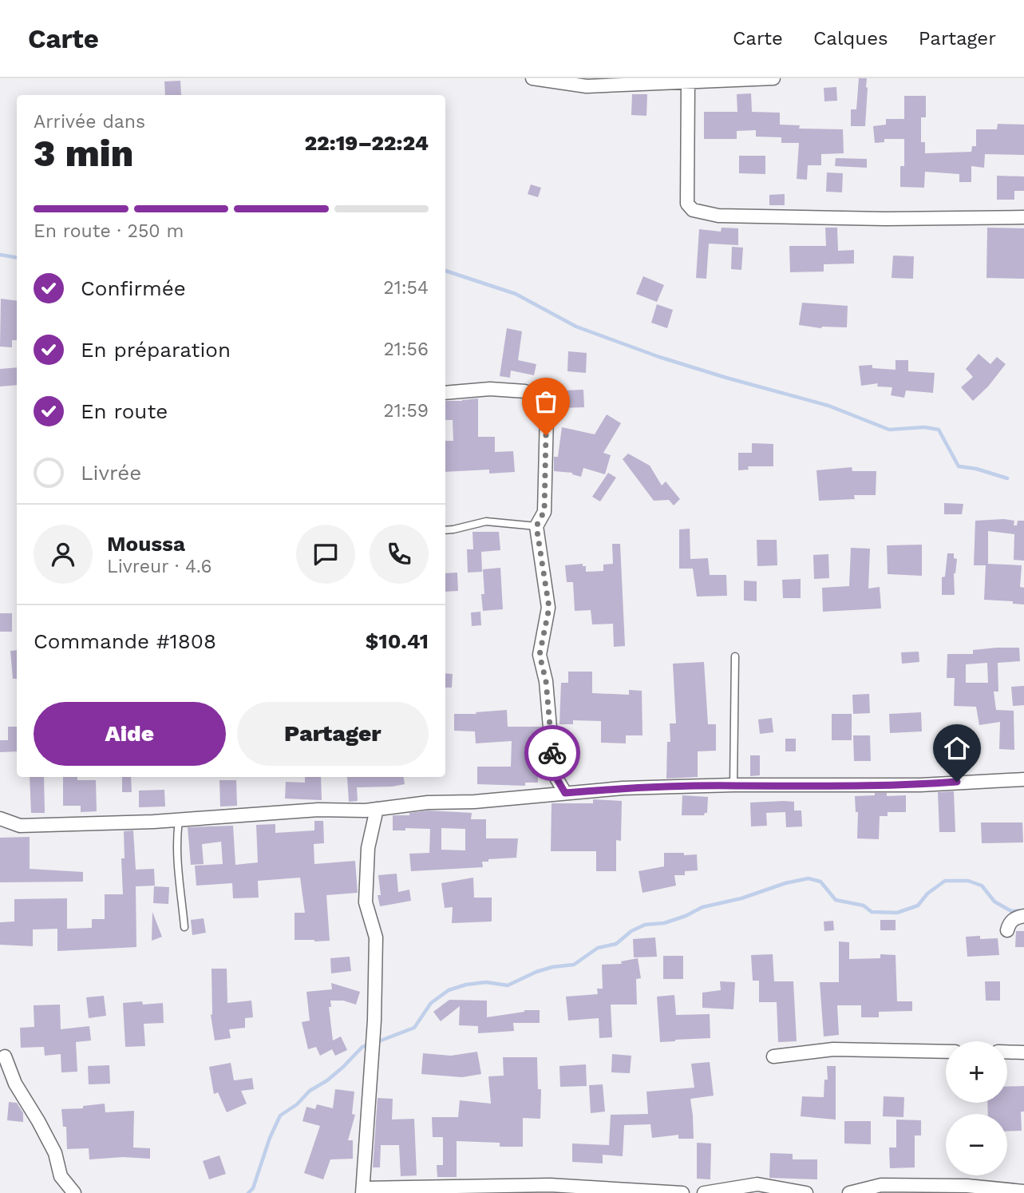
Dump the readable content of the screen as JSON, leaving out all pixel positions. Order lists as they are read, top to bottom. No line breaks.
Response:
{"page":{"header":"Carte","nav":["Carte","Calques","Partager"],"heading":["3 min","Arrivée dans","22:19–22:24"],"panel":["Moussa","Livreur · 4.6","Commande #1808","$10.41"],"bar":"En route · 250 m","list":[["Confirmée","21:54"],["En préparation","21:56"],["En route","21:59"],"Livrée"],"buttons":["Aide","Partager"],"map_buttons":["+","−"]}}
